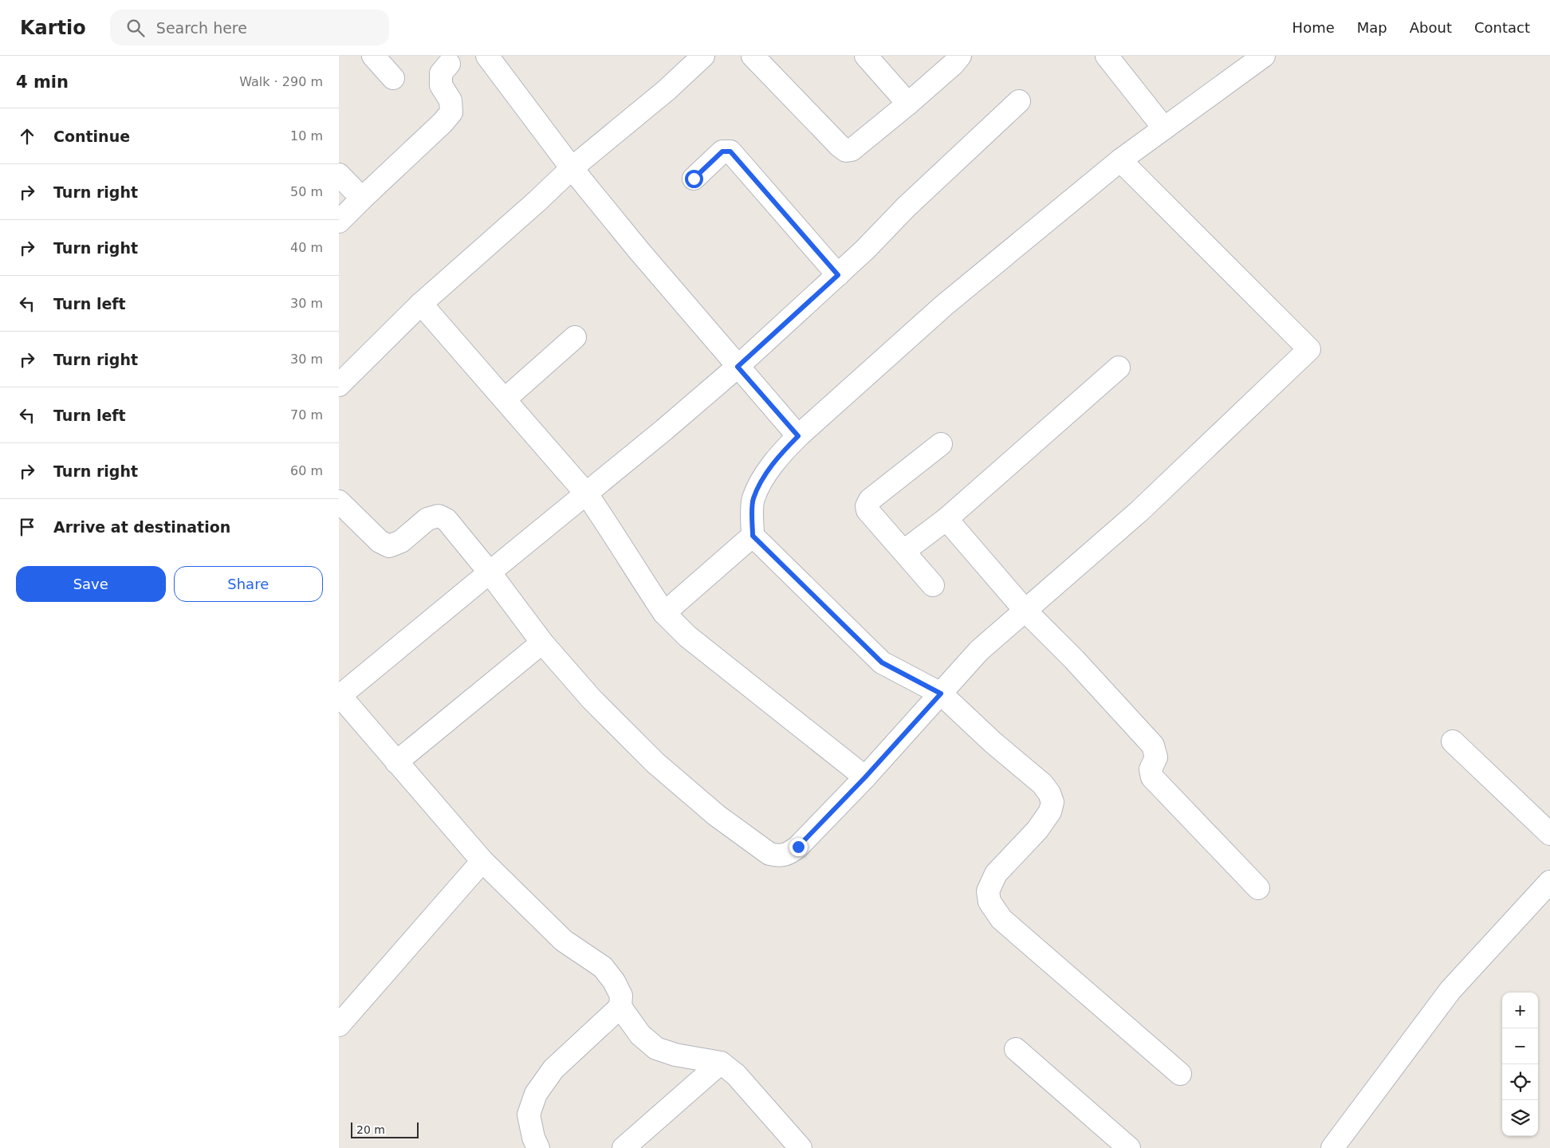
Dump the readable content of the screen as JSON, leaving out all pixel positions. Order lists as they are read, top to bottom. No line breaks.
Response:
{"scale_bar":"20 m","page":{"header":"Kartio","search":"Search here","nav":["Home","Map","About","Contact"],"heading":["4 min","Walk · 290 m"],"list":[["Continue","10 m"],["Turn right","50 m"],["Turn right","40 m"],["Turn left","30 m"],["Turn right","30 m"],["Turn left","70 m"],["Turn right","60 m"],"Arrive at destination"],"buttons":["Save","Share"],"map_buttons":["+","−"],"scale":"20 m"}}
